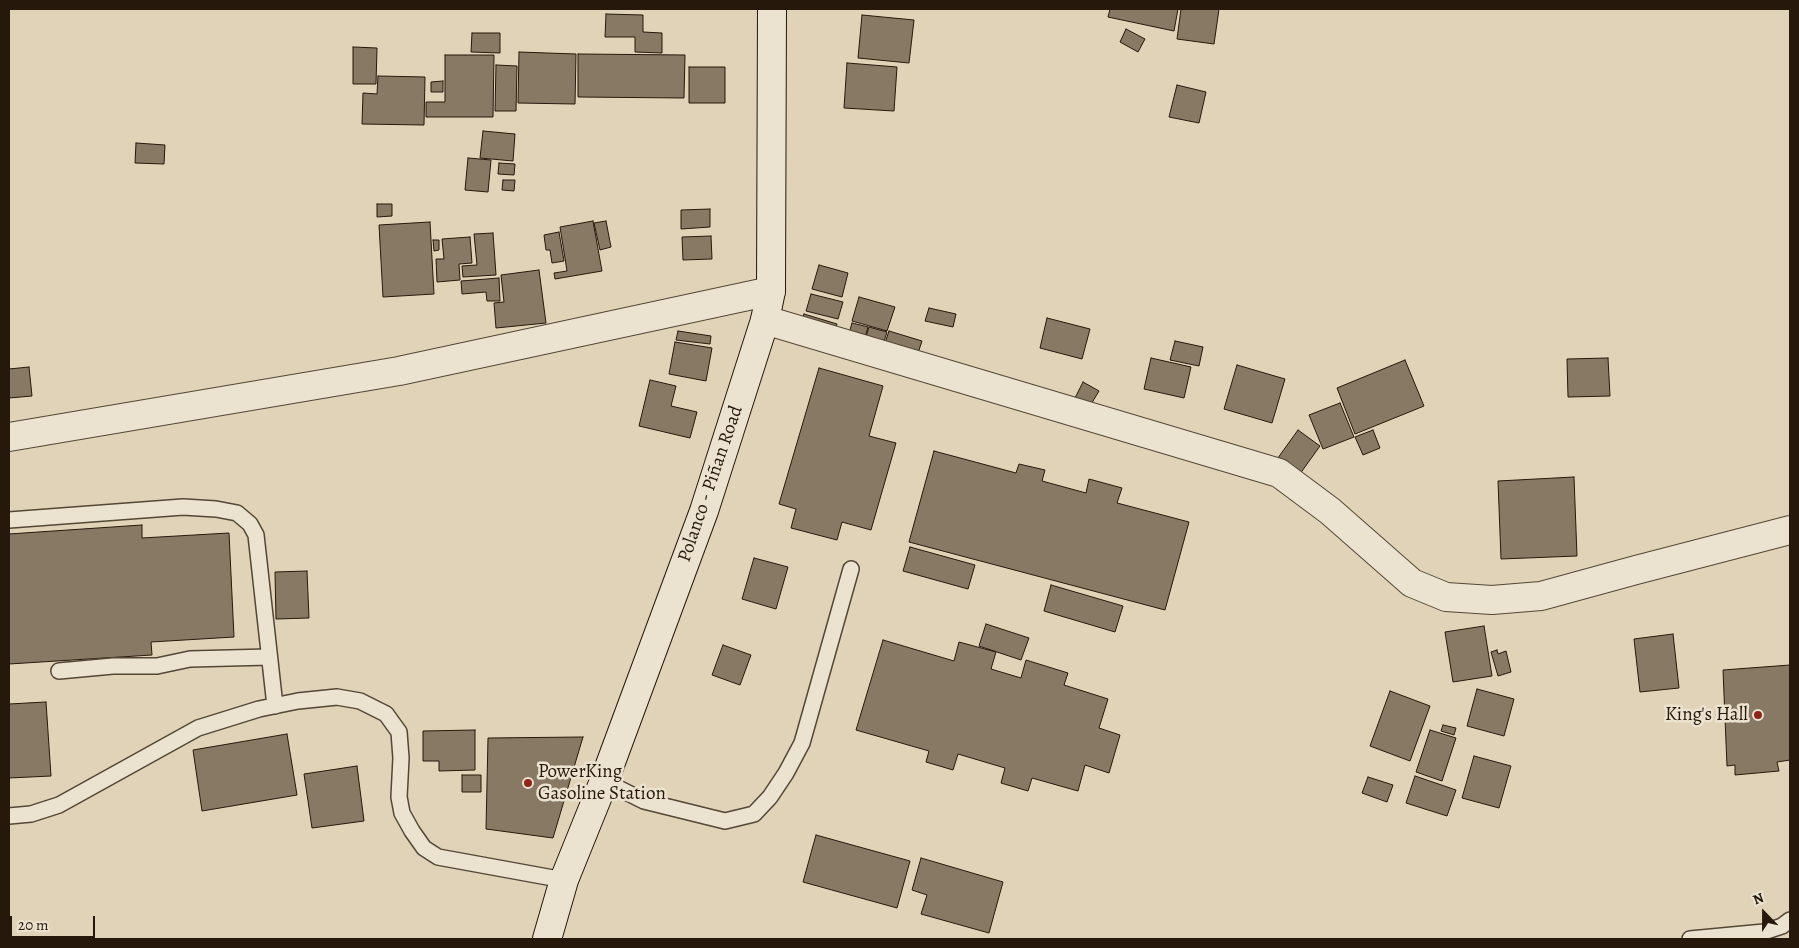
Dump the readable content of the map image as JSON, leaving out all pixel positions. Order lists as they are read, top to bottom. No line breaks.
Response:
{"streets":{"street":["Polanco - Piñan Road"]},"places":["King's Hall","PowerKing Gasoline Station"],"scale_bar":"20 m","north":"top"}
